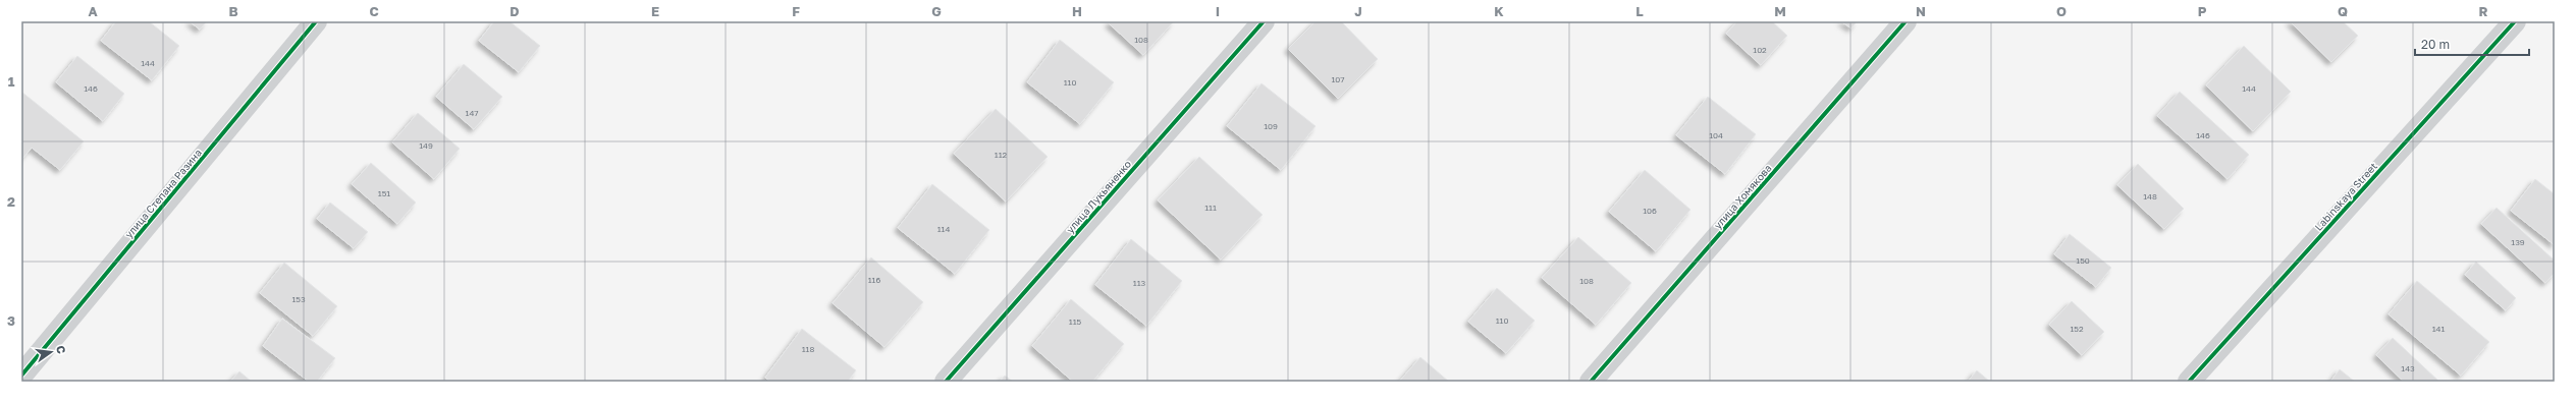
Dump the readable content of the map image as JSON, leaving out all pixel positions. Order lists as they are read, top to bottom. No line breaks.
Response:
{"streets":{"street":["улица Степана Разина","улица Лукьяненко","улица Хомякова","Labinskaya Street"]},"house_numbers":["108","102","144","107","110","146","144","147","109","104","146","149","112","151","148","111","106","114","139","150","116","108","113","153","110","115","152","141","118","143"],"scale_bar":"20 m","north":"right","grid":{"columns":["A","B","C","D","E","F","G","H","I","J","K","L","M","N","O","P","Q","R"],"rows":["1","2","3"]}}
